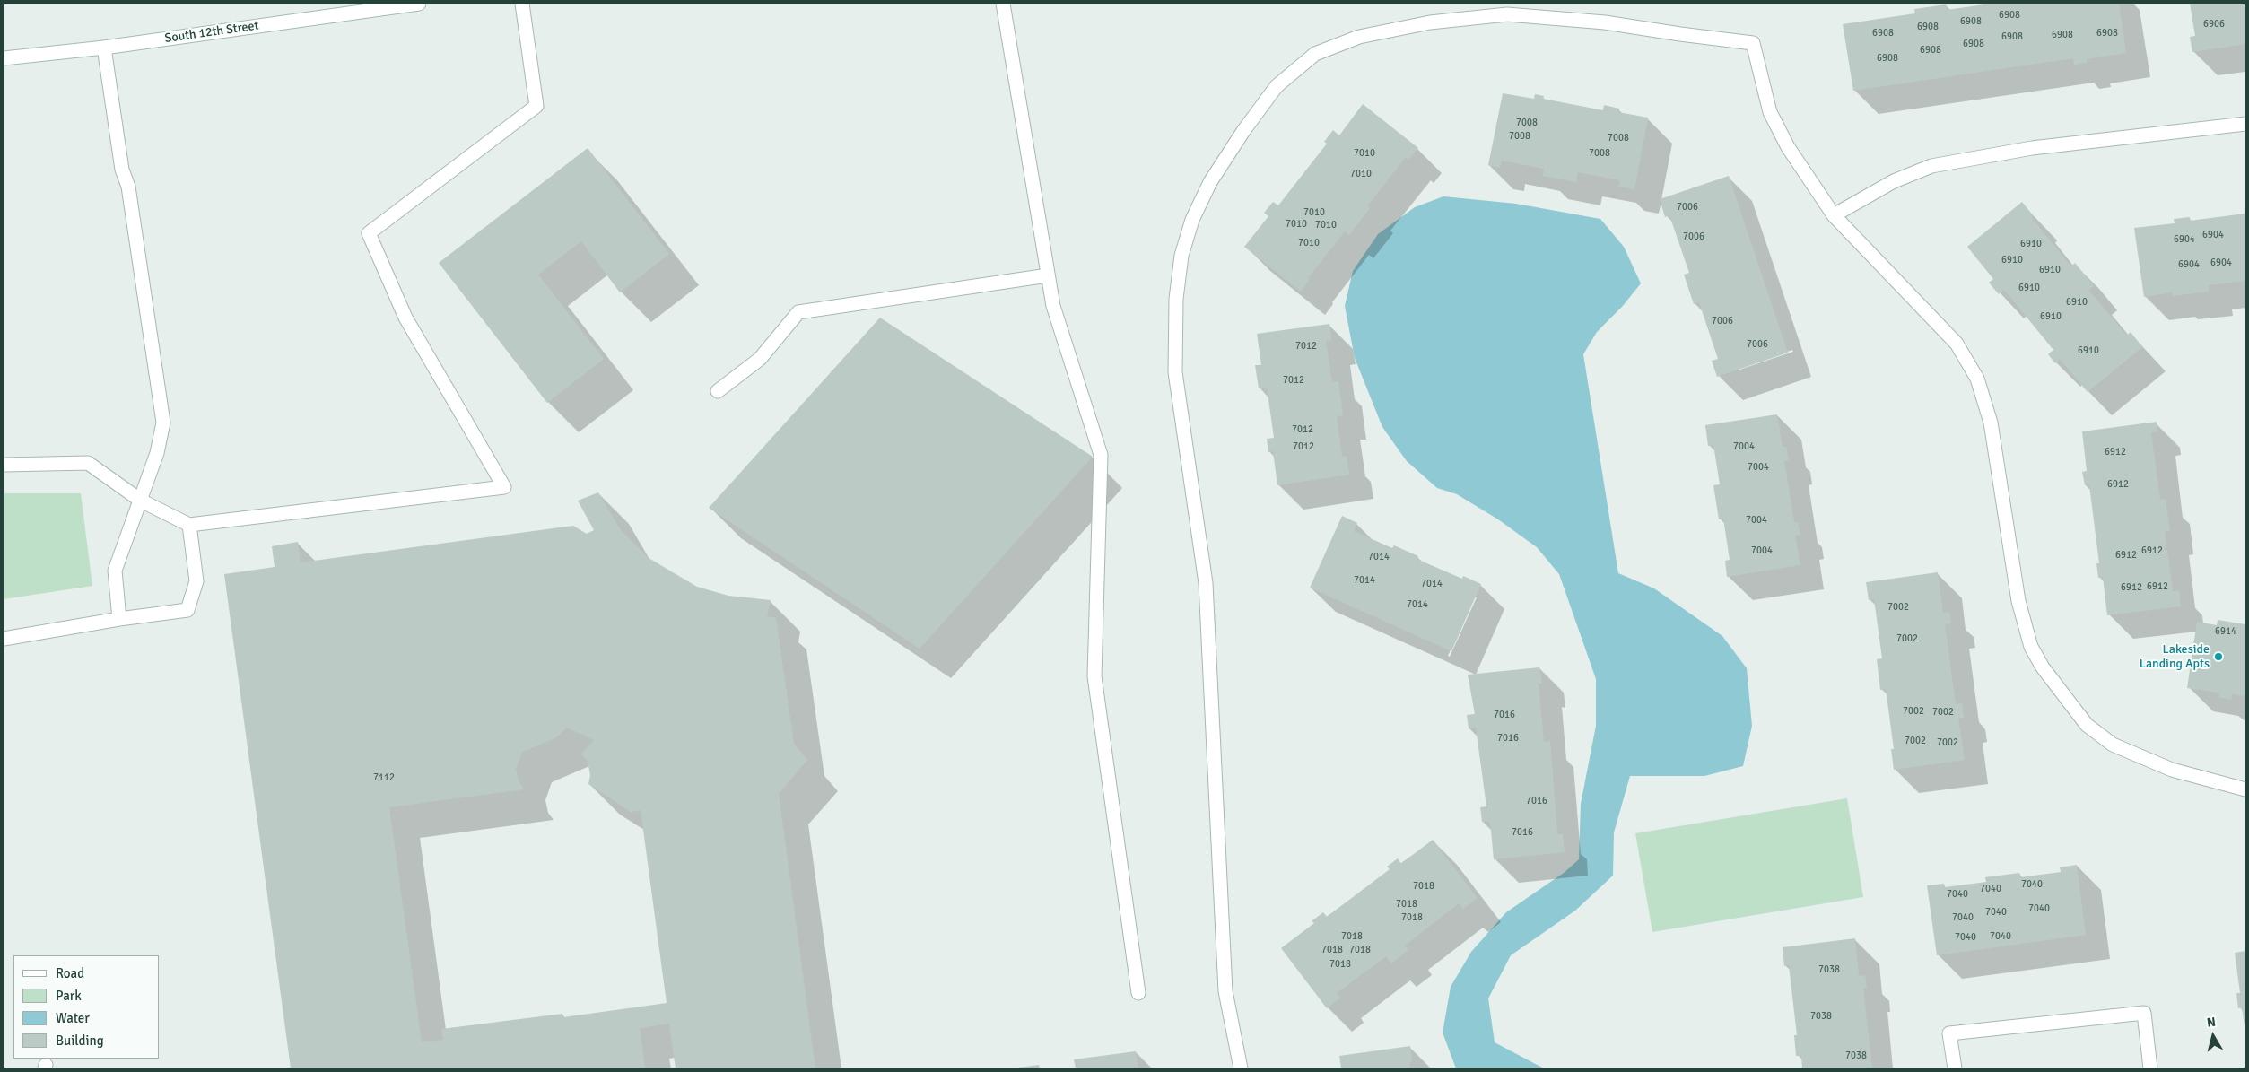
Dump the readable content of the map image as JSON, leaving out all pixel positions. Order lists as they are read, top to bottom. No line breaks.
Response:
{"streets":{"main road":["South 12th Street"]},"places":["Lakeside Landing Apts"],"house_numbers":["6908","6908","6906","6908","6908","6908","6908","6908","6908","6908","6908","7008","7008","7008","7010","7008","7010","7006","7010","7010","7010","6904","7006","6904","7010","6910","6910","6904","6904","6910","6910","6910","6910","7006","7006","7012","6910","7012","7012","7012","7004","6912","7004","6912","7004","7004","6912","6912","7014","7014","7014","6912","6912","7014","7002","6914","7002","7002","7002","7016","7016","7002","7002","7112","7016","7016","7040","7018","7040","7040","7018","7040","7040","7018","7040","7018","7040","7040","7018","7018","7018","7038","7038","7038"],"legend":["Road","Park","Water","Building"],"north":"top"}
